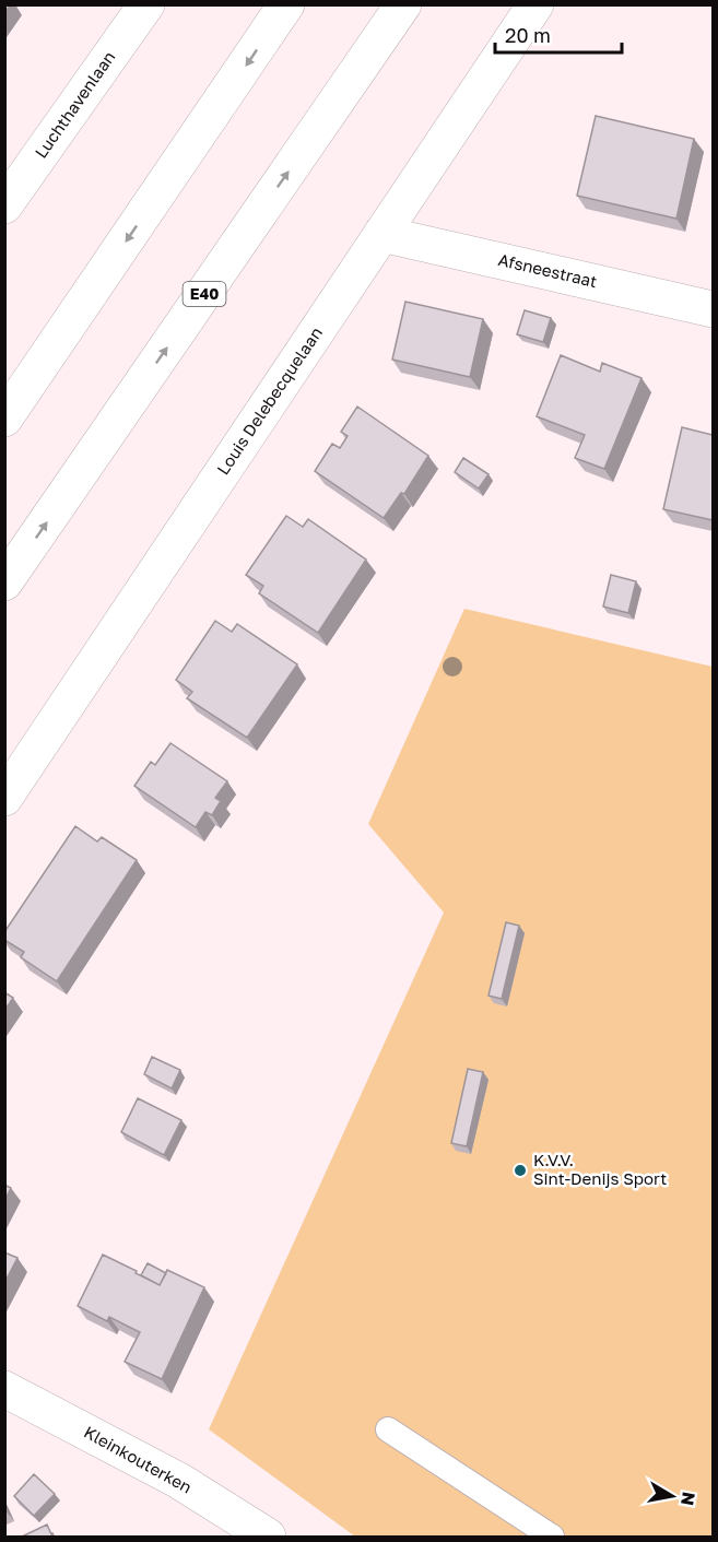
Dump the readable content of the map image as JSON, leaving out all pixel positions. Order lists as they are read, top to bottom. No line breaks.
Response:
{"streets":{"main road":["Luchthavenlaan","Afsneestraat","E40","Louis Delebecquelaan","Kleinkouterken"]},"crossings":[["Afsneestraat","Louis Delebecquelaan"]],"places":["K.V.V. Sint-Denijs Sport"],"scale_bar":"20 m","north":"right"}
